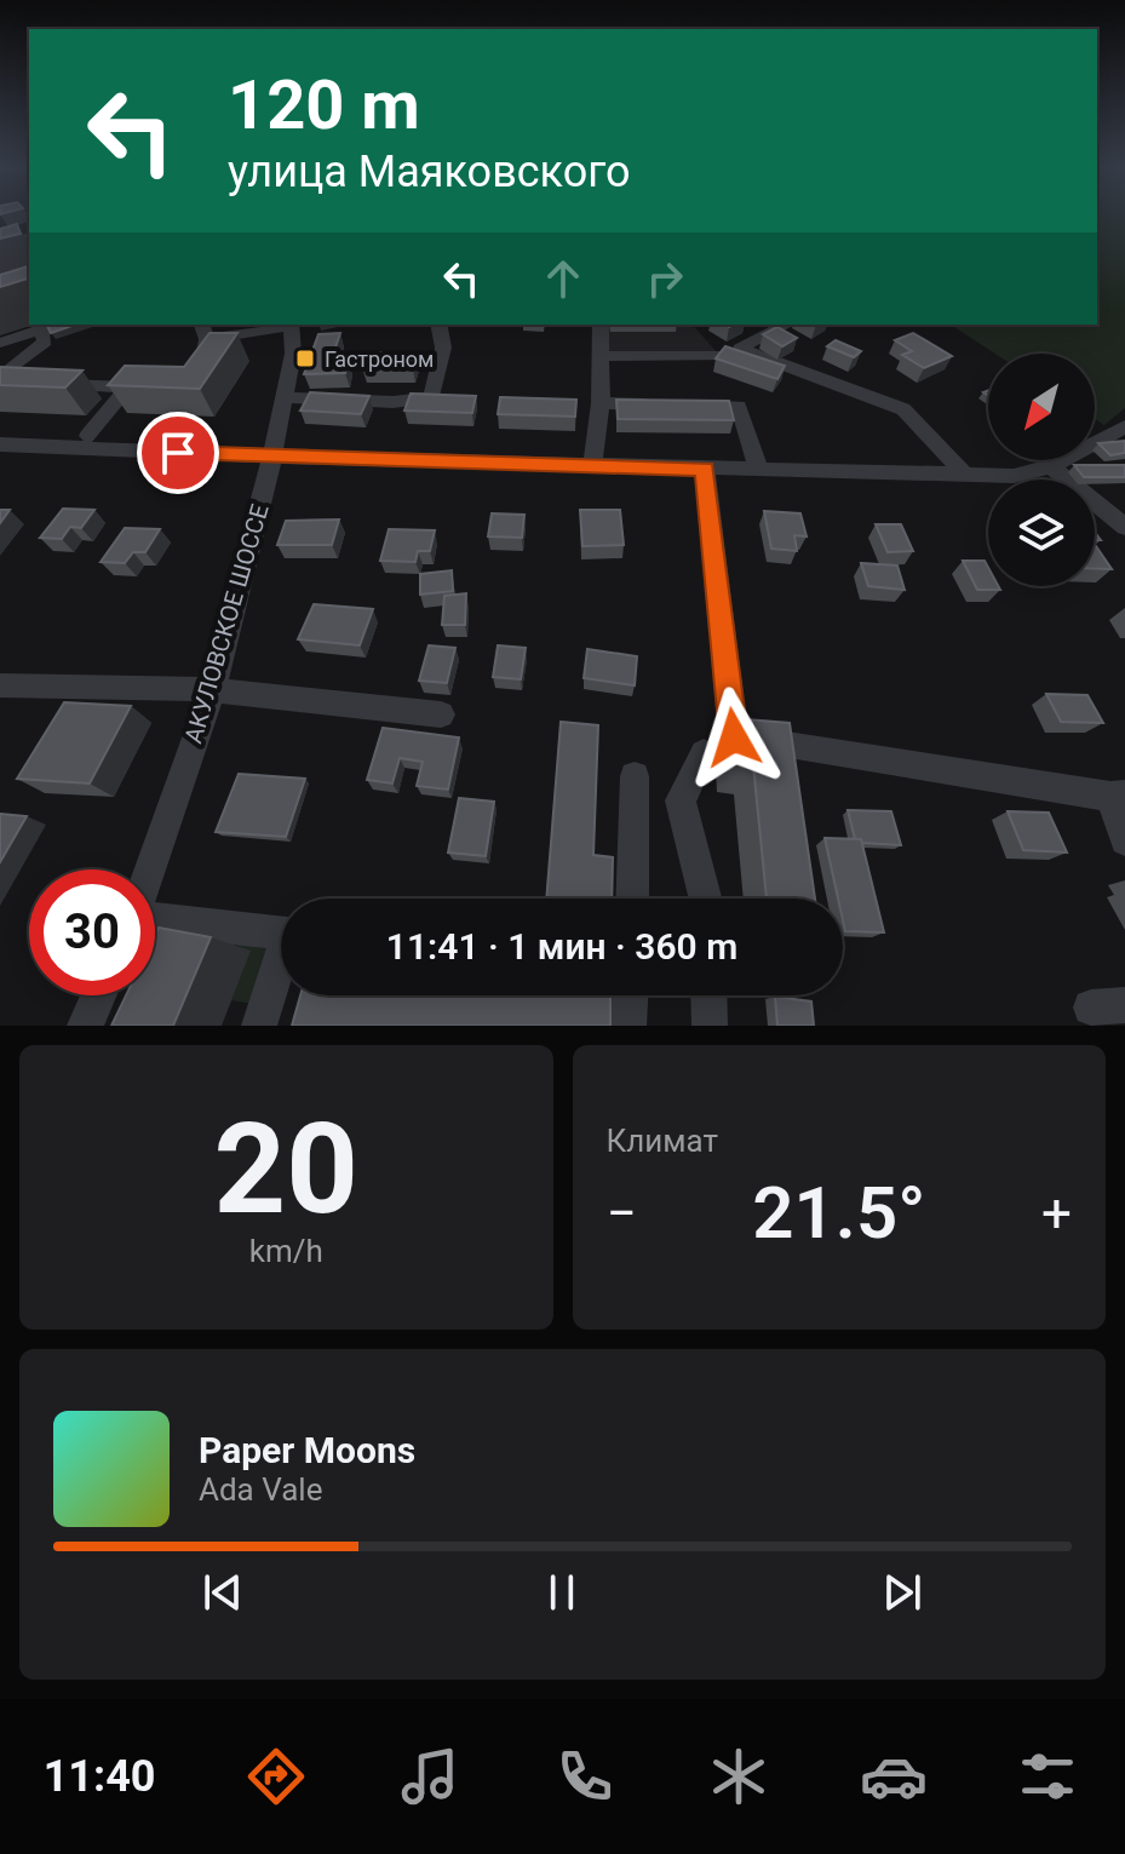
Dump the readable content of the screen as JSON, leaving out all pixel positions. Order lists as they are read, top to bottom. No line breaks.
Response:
{"streets":{"street":["АКУЛОВСКОЕ ШОССЕ"]},"places":{"transit":["Гастроном"]},"north":"bottom left","page":{"turn":["120 m","улица Маяковского"],"limit":"30","trip":"11:41 · 1 мин · 360 m","tile":[["20","km/h"],"Климат"],"heat":["−","21.5°","+"],"song":["Paper Moons","Ada Vale"],"tabs":"11:40"}}
